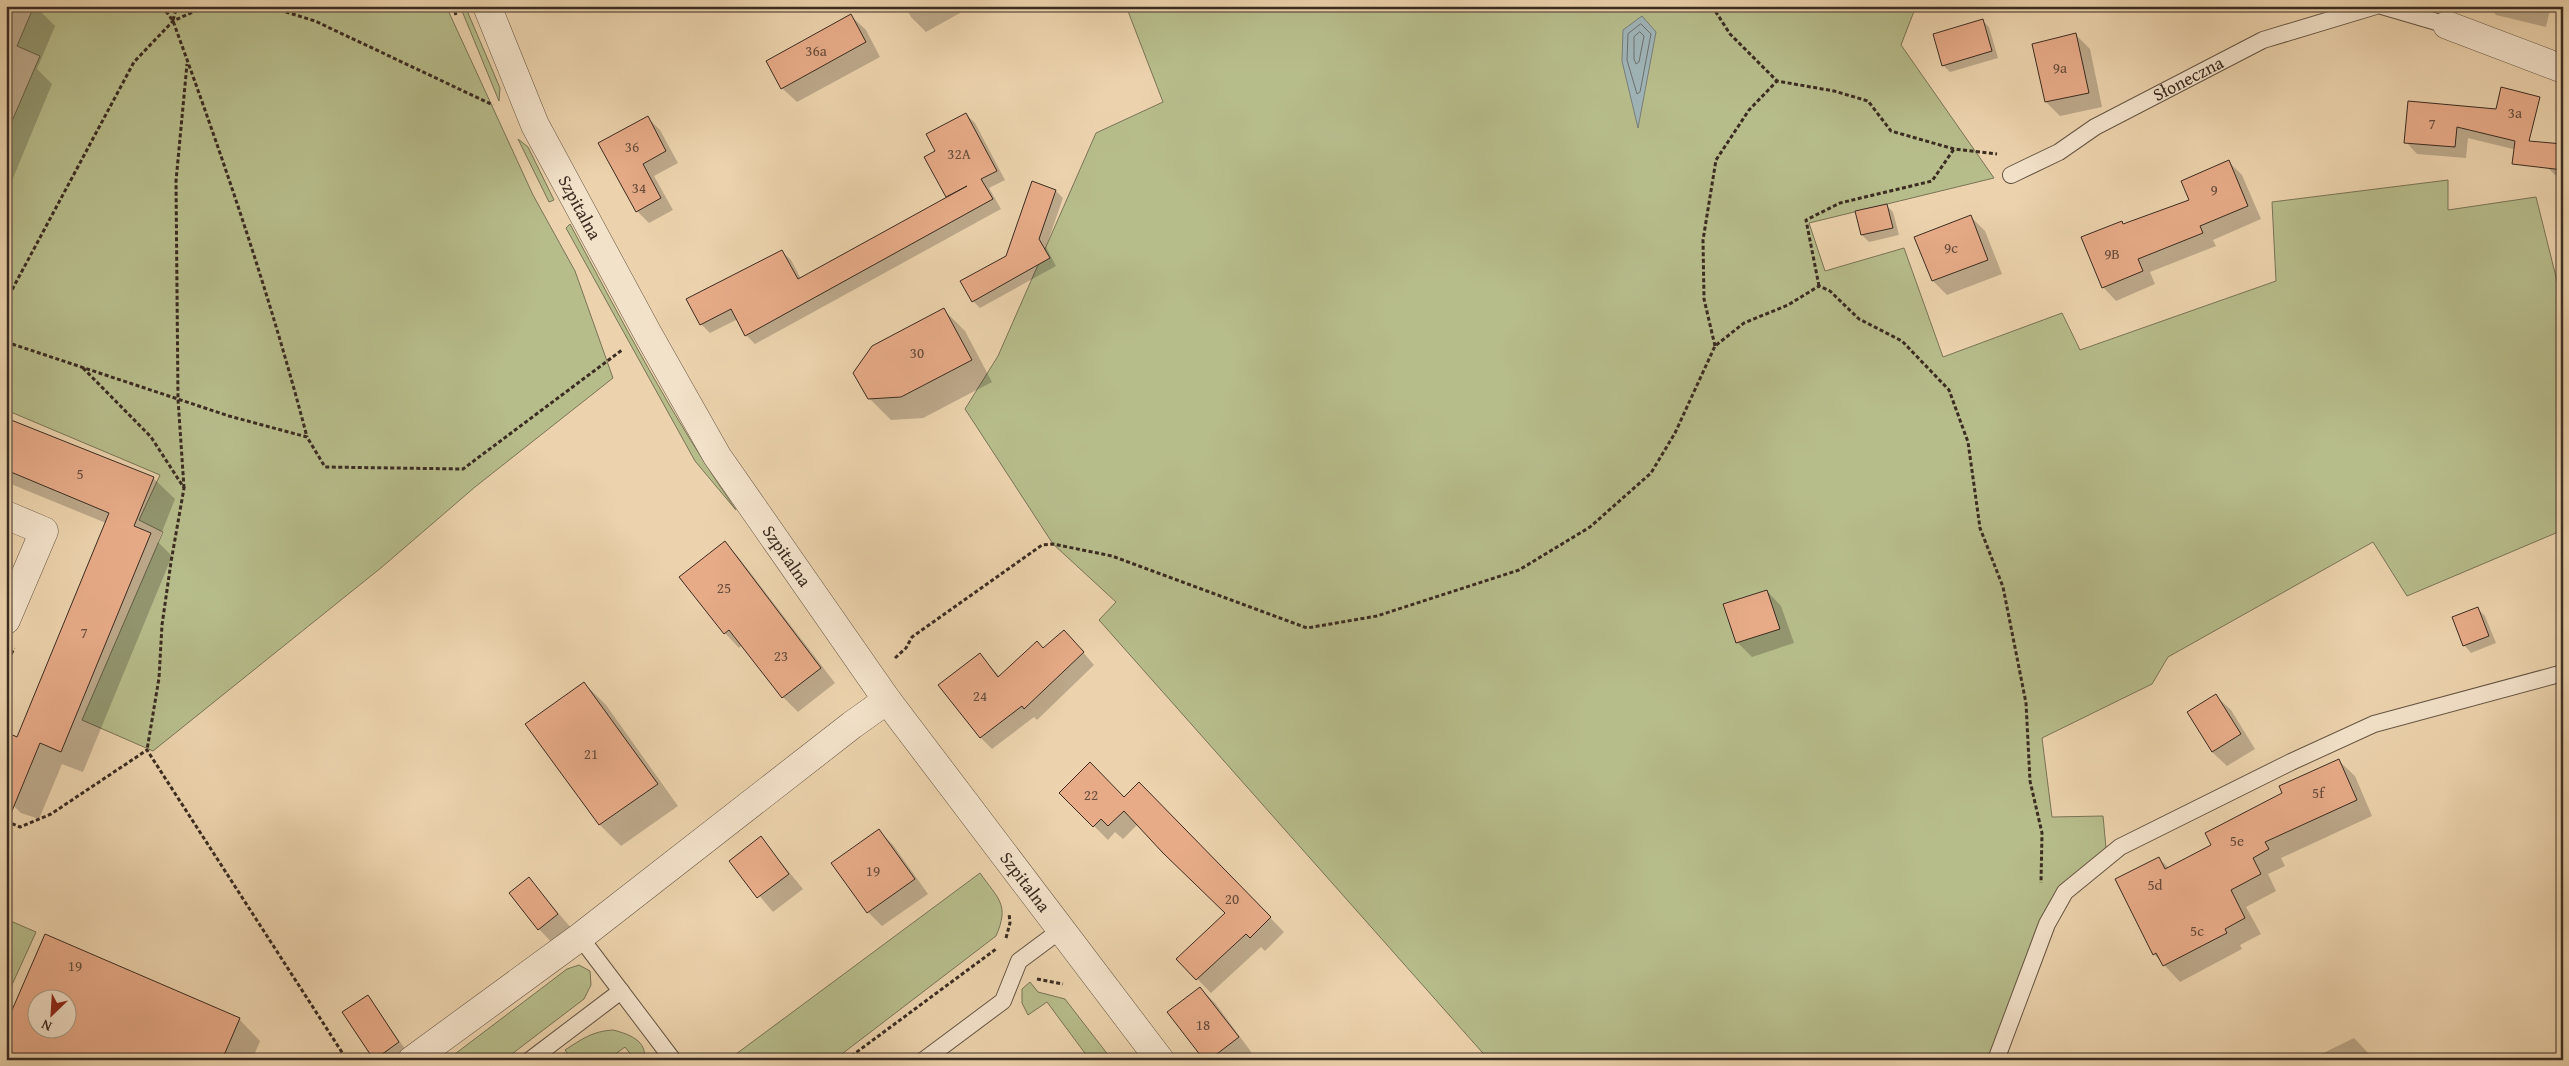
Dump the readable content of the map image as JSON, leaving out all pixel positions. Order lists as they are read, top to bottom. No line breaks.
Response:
{"streets":{"street":["Szpitalna"],"lane":["Słoneczna"]},"house_numbers":["36a","9a","3a","7","36","32A","34","9","9c","9B","30","5","25","7","23","24","21","5f","22","5e","19","5d","20","5c","19","18"],"north":"bottom left"}
